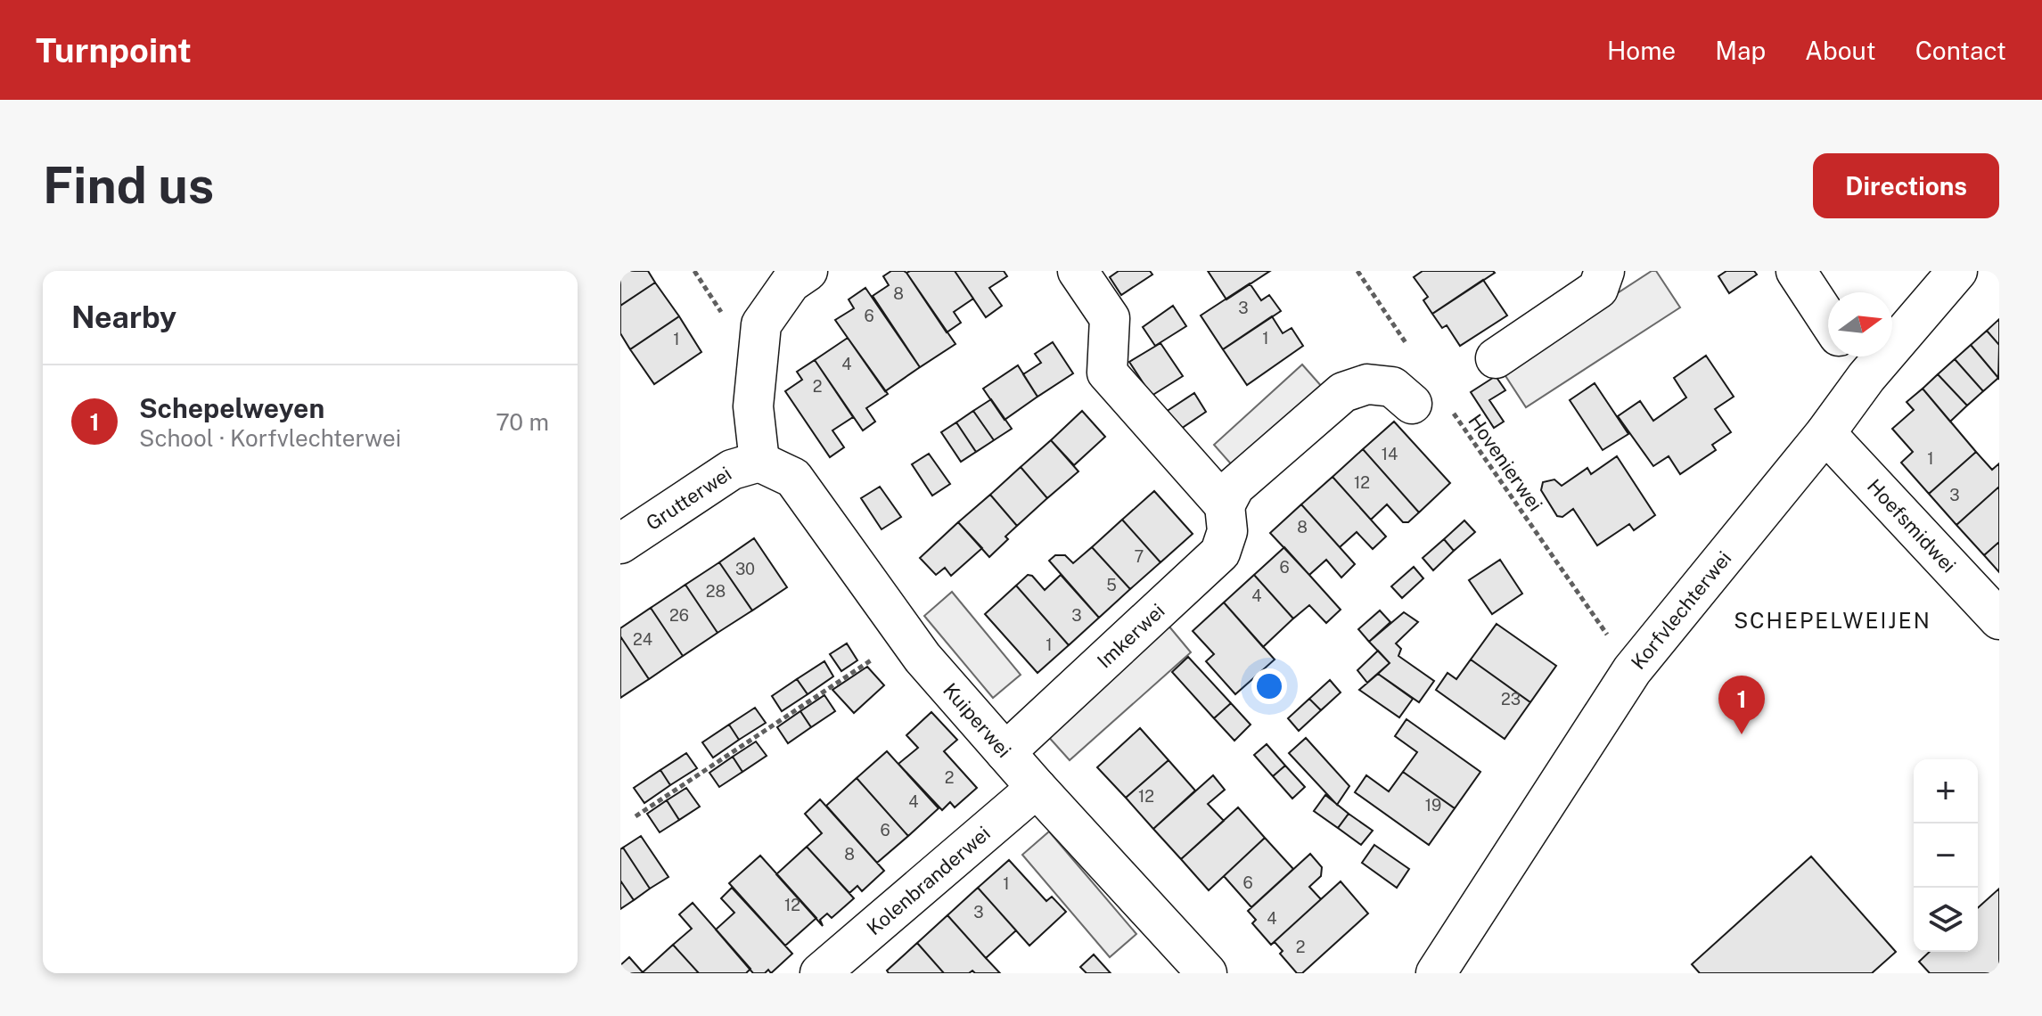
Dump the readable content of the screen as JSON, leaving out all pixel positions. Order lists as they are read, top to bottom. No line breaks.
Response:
{"streets":{"street":["Grutterwei","Hoefsmidwei","Korfvlechterwei","Imkerwei","Kuiperwei","Kolenbranderwei"],"path":["Hovenierwei"]},"crossings":[["Hovenierwei","Korfvlechterwei"],["Grutterwei","Kuiperwei"],["Hoefsmidwei","Korfvlechterwei"],["Imkerwei","Kuiperwei"],["Kuiperwei","Kolenbranderwei"]],"districts":["SCHEPELWEIJEN"],"house_numbers":["8","3","6","1","1","4","2","14","1","12","3","8","7","6","30","5","28","4","26","3","24","1","23","2","12","4","19","6","8","6","1","12","3","4","2"],"north":"right","page":{"header":"Turnpoint","nav":["Home","Map","About","Contact"],"buttons":"Directions","title":"Find us","heading":"Nearby","list":[{"mark":"1","name":"Schepelweyen","note":"School · Korfvlechterwei","value":"70 m"}],"pins":"1","map_buttons":["+","−"]}}
